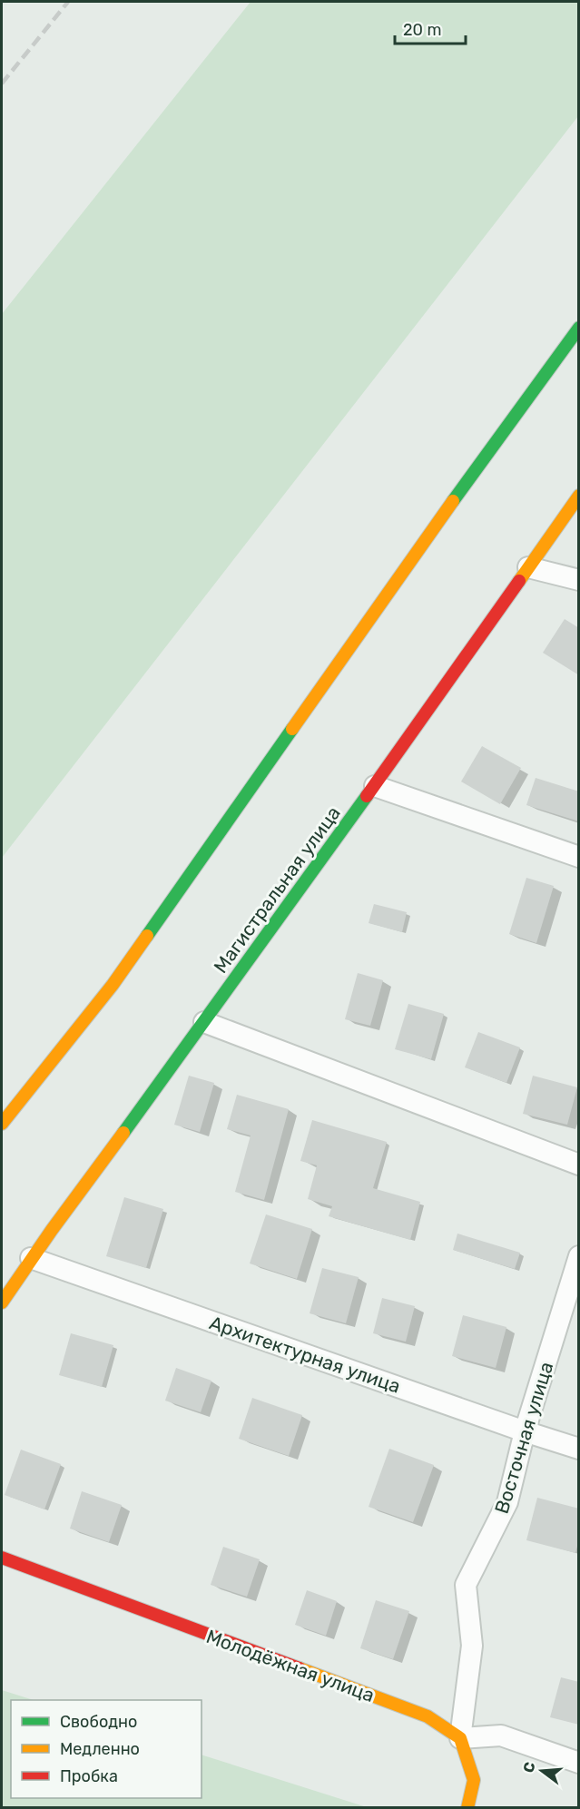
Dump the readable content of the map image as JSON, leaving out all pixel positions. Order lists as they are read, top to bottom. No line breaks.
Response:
{"streets":{"main road":["Магистральная улица","Восточная улица","Молодёжная улица"],"street":["Архитектурная улица"]},"crossings":[["Магистральная улица","Архитектурная улица"],["Архитектурная улица","Восточная улица"],["Восточная улица","Молодёжная улица"]],"legend":["Свободно","Медленно","Пробка"],"scale_bar":"20 m","north":"left"}
